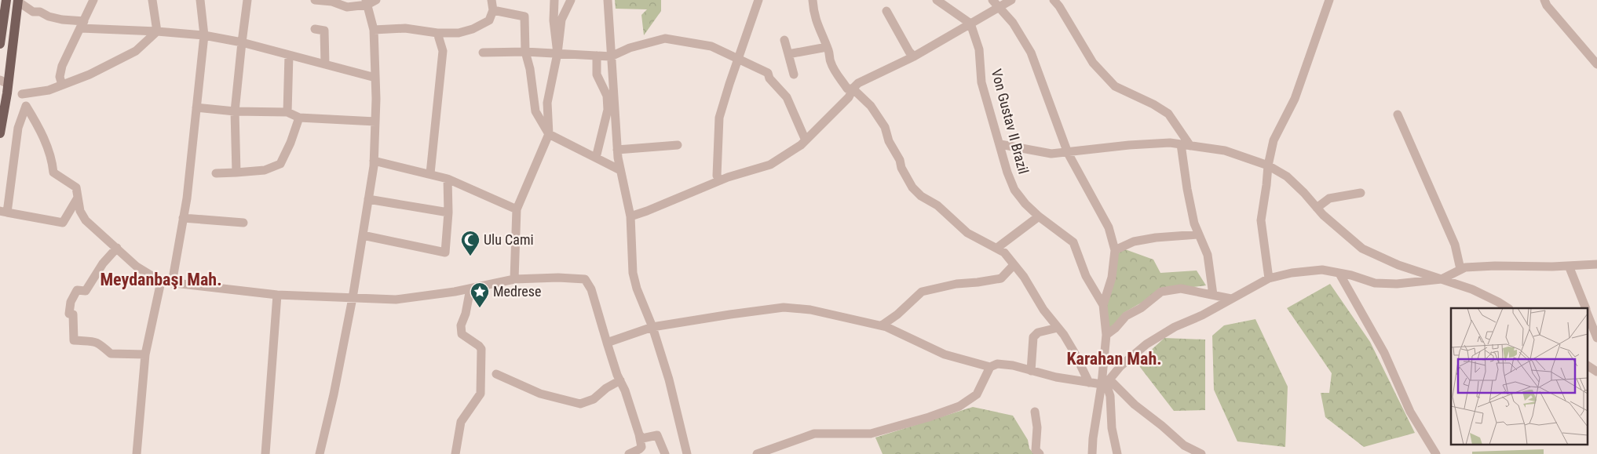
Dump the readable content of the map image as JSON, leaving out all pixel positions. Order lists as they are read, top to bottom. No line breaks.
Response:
{"streets":{"street":["Von Gustav II Brazil"]},"districts":["Meydanbaşı Mah.","Karahan Mah."],"places":{"mosque":["Ulu Cami"],"place":["Medrese"]}}
